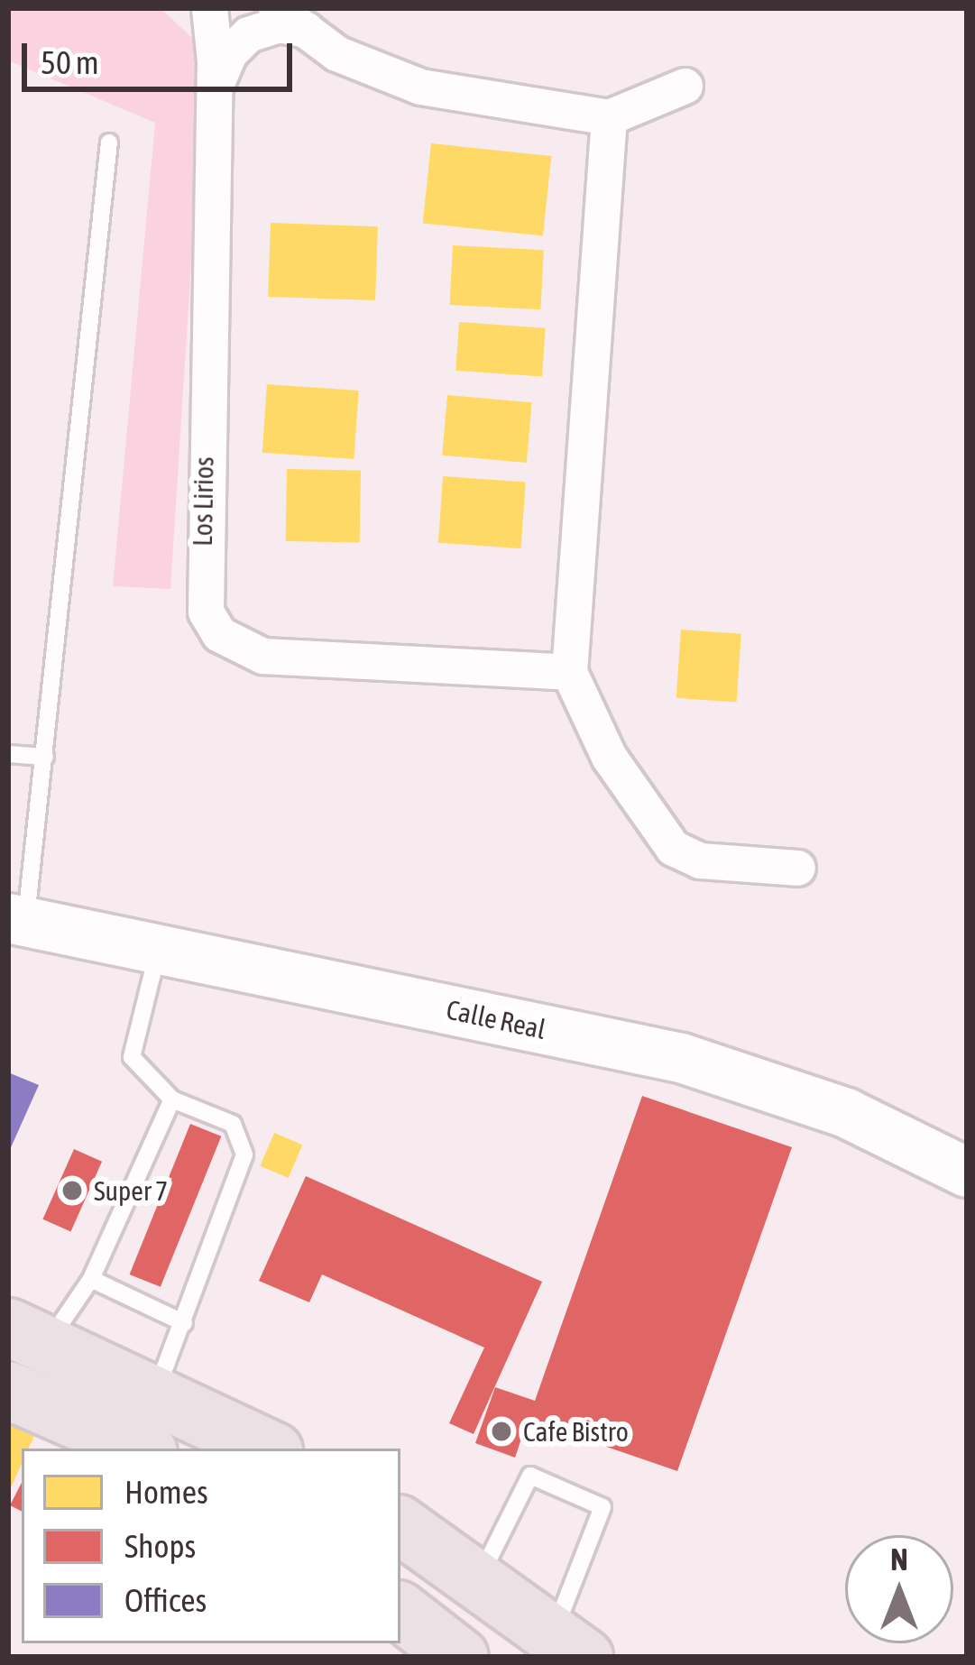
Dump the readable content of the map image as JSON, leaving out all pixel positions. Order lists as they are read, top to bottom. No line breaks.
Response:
{"streets":{"main road":["Calle Real"],"street":["Los Lirios"]},"places":["Super 7","Cafe Bistro"],"legend":["Homes","Shops","Offices"],"scale_bar":"50 m","north":"top"}
